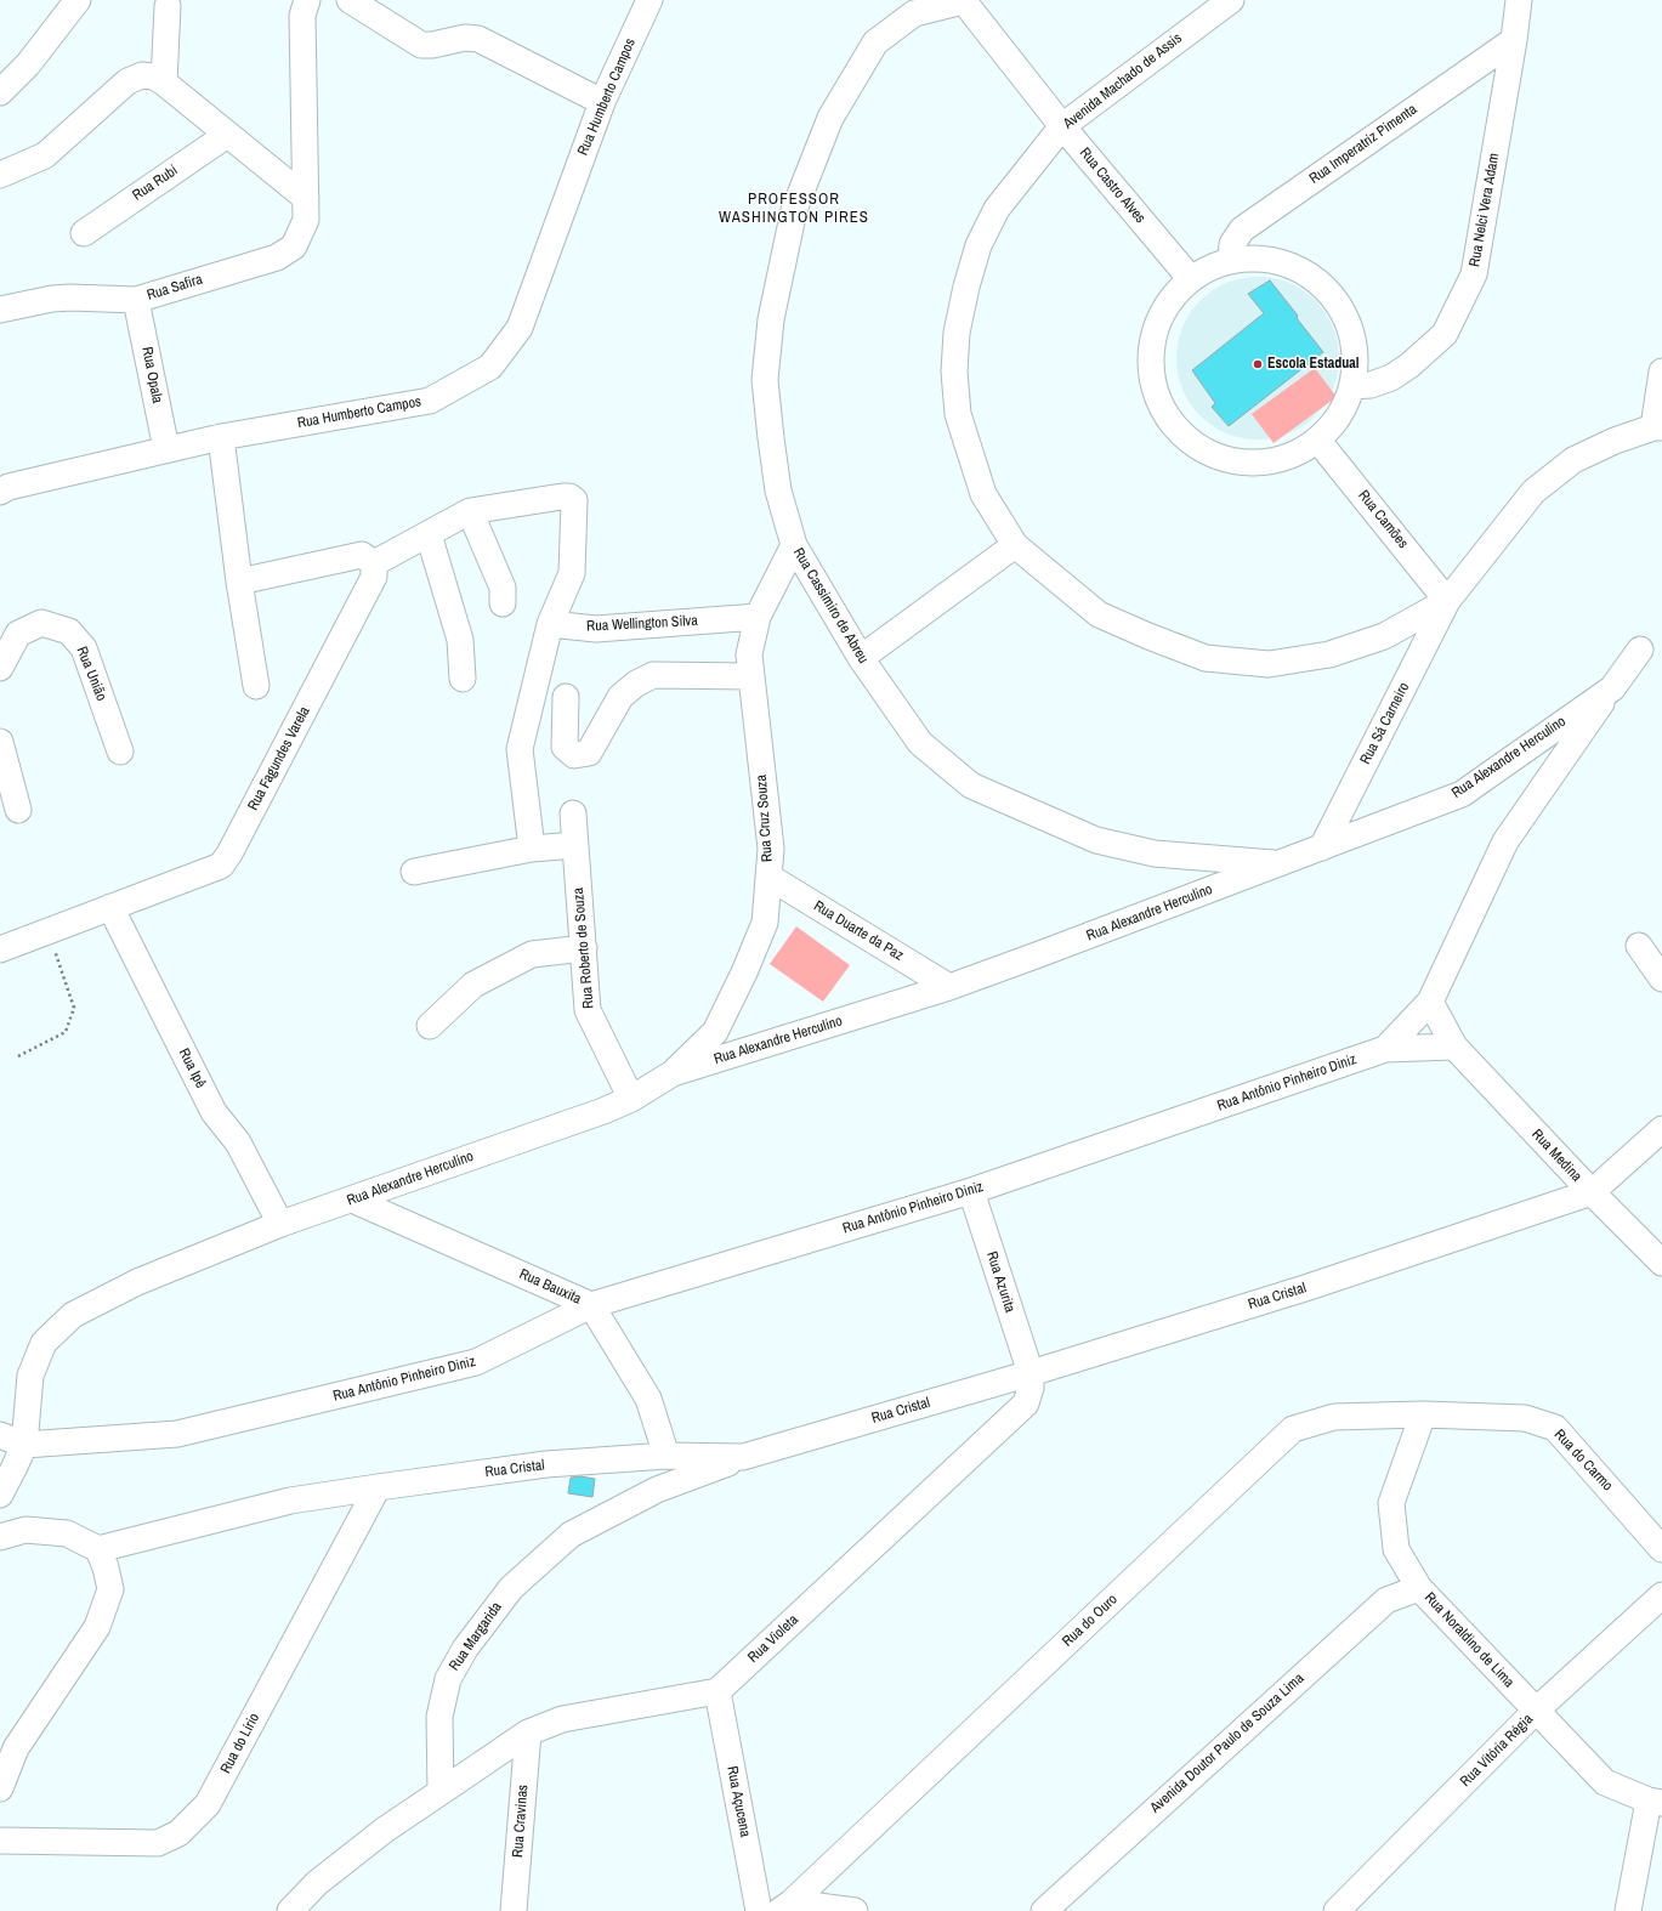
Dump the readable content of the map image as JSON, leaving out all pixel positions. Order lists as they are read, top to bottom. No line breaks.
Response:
{"streets":{"street":["Avenida Machado de Assis","Rua Humberto Campos","Rua Imperatriz Pimenta","Rua Rubi","Rua Castro Alves","Rua Nelci Vera Adam","Rua Safira","Rua Opala","Rua Camões","Rua Cassimiro de Abreu","Rua Wellington Silva","Rua União","Rua Sá Carneiro","Rua Alexandre Herculino","Rua Fagundes Varela","Rua Cruz Souza","Rua Duarte da Paz","Rua Roberto de Souza","Rua Ipê","Rua Antônio Pinheiro Diniz","Rua Medina","Rua Azurita","Rua Bauxita","Rua Cristal","Rua do Carmo","Rua do Ouro","Rua Margarida","Rua Violeta","Rua Noraldino de Lima","Rua do Lírio","Avenida Doutor Paulo de Souza Lima","Rua Vitória Régia","Rua Açucena","Rua Cravinas"]},"crossings":[["Avenida Machado de Assis","Rua Castro Alves"],["Avenida Machado de Assis","Rua Camões"],["Avenida Machado de Assis","Rua Sá Carneiro"],["Rua Humberto Campos","Rua Opala"],["Rua Imperatriz Pimenta","Rua Nelci Vera Adam"],["Rua Castro Alves","Rua Cassimiro de Abreu"],["Rua Safira","Rua Opala"],["Rua Camões","Rua Sá Carneiro"],["Rua Cassimiro de Abreu","Rua Alexandre Herculino"],["Rua Cassimiro de Abreu","Rua Cruz Souza"],["Rua Wellington Silva","Rua Cruz Souza"],["Rua Sá Carneiro","Rua Alexandre Herculino"],["Rua Alexandre Herculino","Rua Cruz Souza"],["Rua Alexandre Herculino","Rua Duarte da Paz"],["Rua Alexandre Herculino","Rua Roberto de Souza"],["Rua Alexandre Herculino","Rua Ipê"],["Rua Alexandre Herculino","Rua Antônio Pinheiro Diniz"],["Rua Alexandre Herculino","Rua Bauxita"],["Rua Fagundes Varela","Rua Ipê"],["Rua Cruz Souza","Rua Duarte da Paz"],["Rua Antônio Pinheiro Diniz","Rua Medina"],["Rua Antônio Pinheiro Diniz","Rua Azurita"],["Rua Antônio Pinheiro Diniz","Rua Bauxita"],["Rua Medina","Rua Cristal"],["Rua Azurita","Rua Cristal"],["Rua Azurita","Rua Violeta"],["Rua Bauxita","Rua Cristal"],["Rua Cristal","Rua Margarida"],["Rua Cristal","Rua Violeta"],["Rua Cristal","Rua do Lírio"],["Rua do Carmo","Rua do Ouro"],["Rua do Carmo","Rua Noraldino de Lima"],["Rua do Ouro","Rua Noraldino de Lima"],["Rua Violeta","Rua Açucena"],["Rua Noraldino de Lima","Avenida Doutor Paulo de Souza Lima"],["Rua Noraldino de Lima","Rua Vitória Régia"]],"districts":["PROFESSOR WASHINGTON PIRES"],"places":["Escola Estadual"]}
